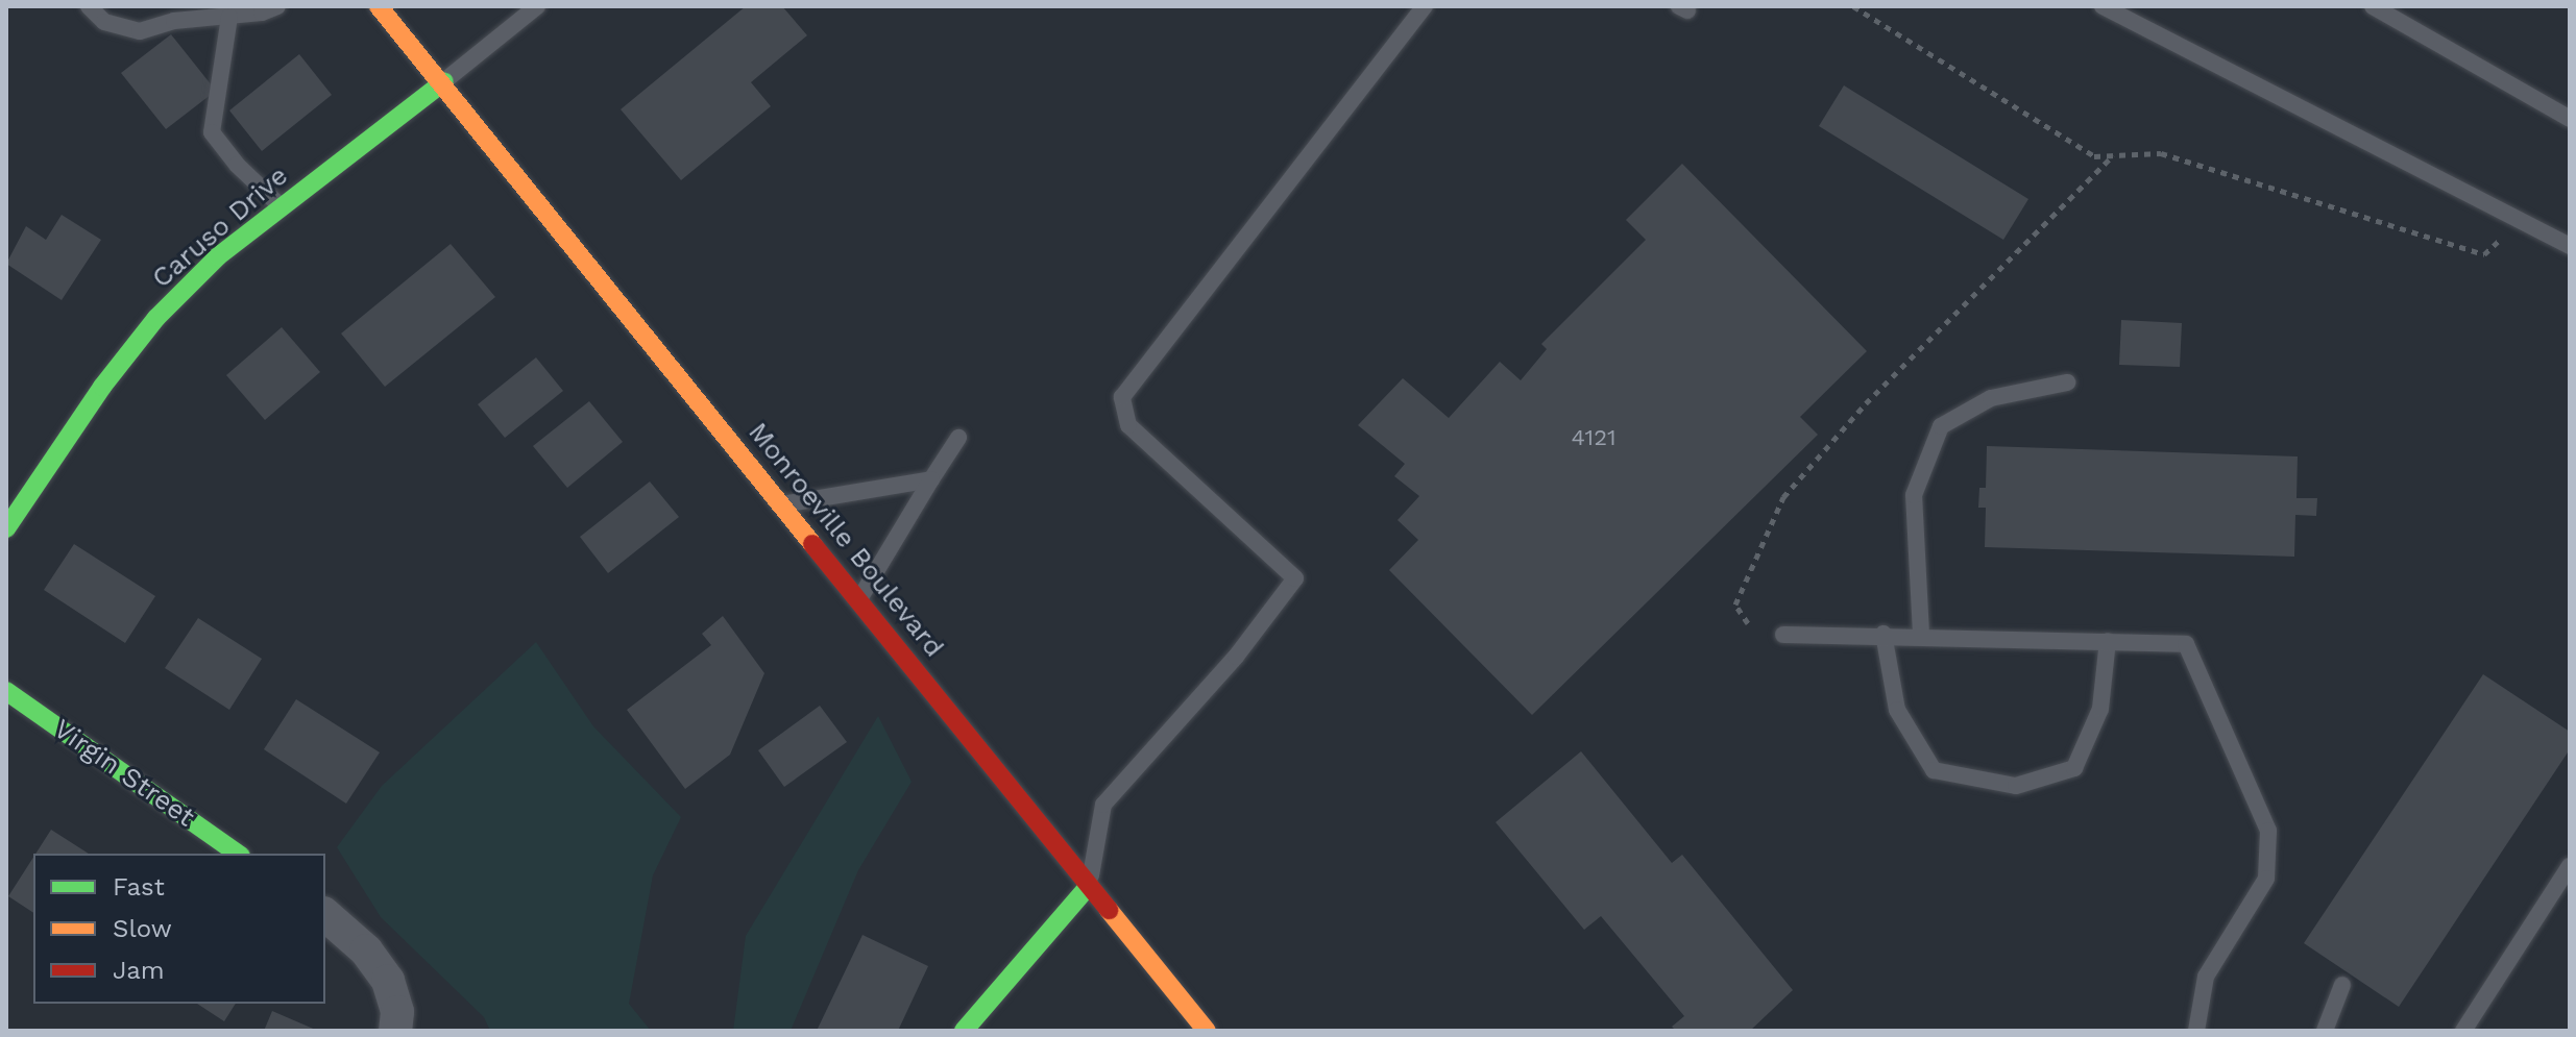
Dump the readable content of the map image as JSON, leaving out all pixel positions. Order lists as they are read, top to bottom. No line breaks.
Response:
{"streets":{"main road":["Caruso Drive","Monroeville Boulevard","Virgin Street"]},"crossings":[["Caruso Drive","Monroeville Boulevard"]],"house_numbers":["4121"],"legend":["Fast","Slow","Jam"]}
